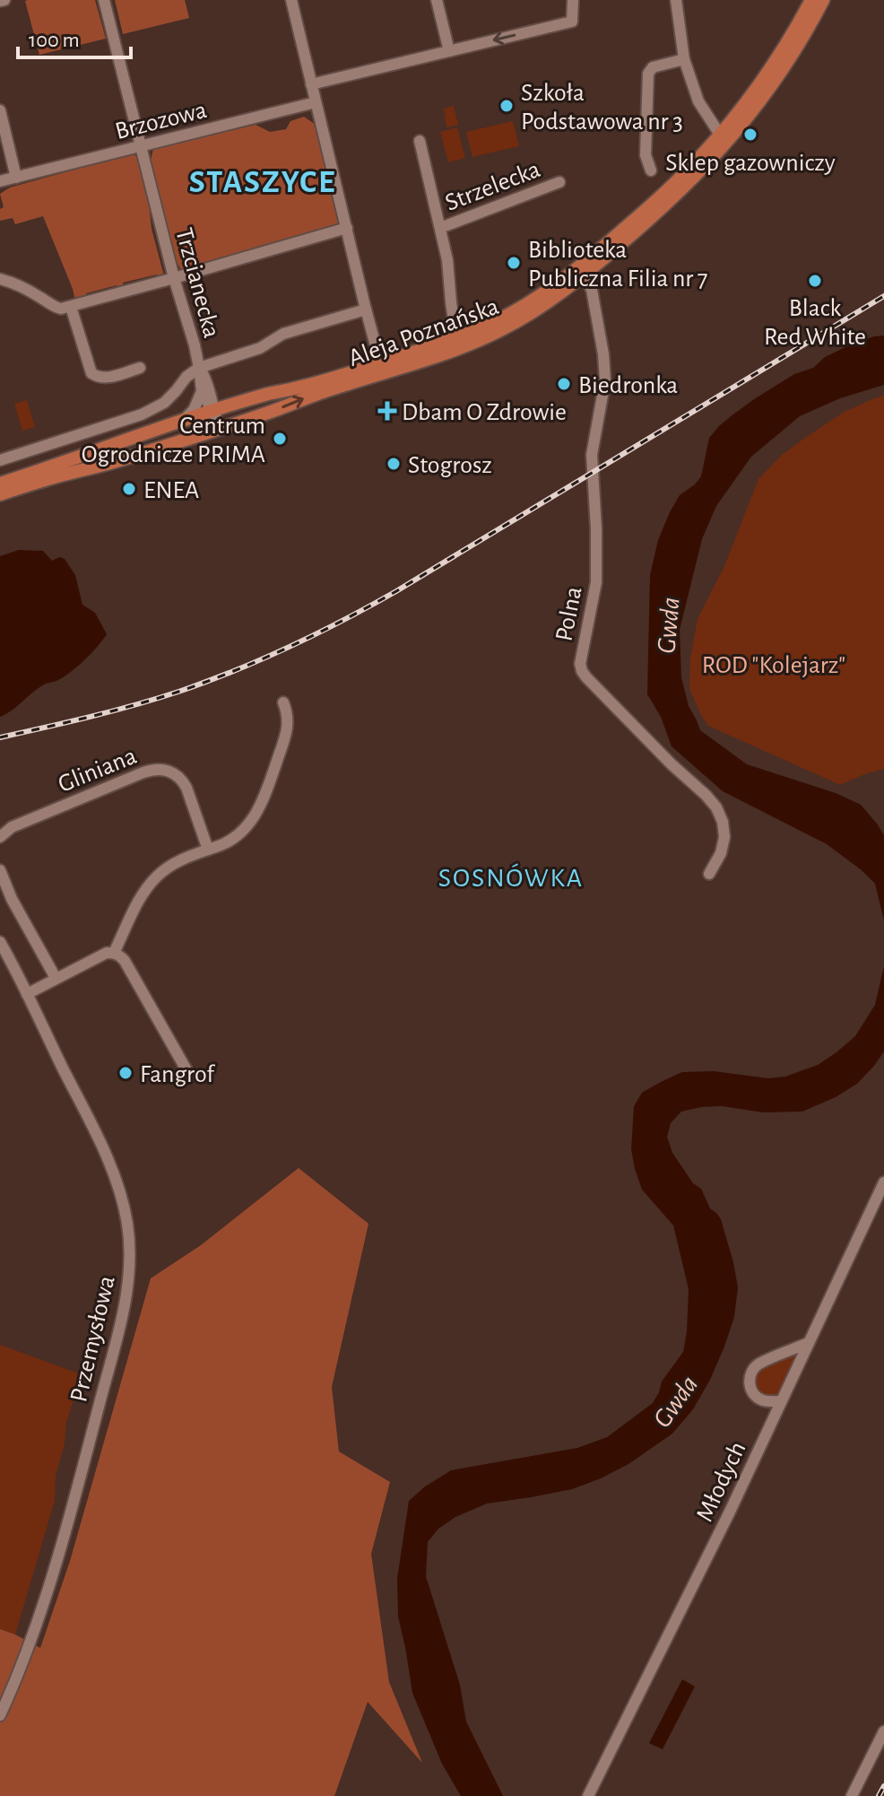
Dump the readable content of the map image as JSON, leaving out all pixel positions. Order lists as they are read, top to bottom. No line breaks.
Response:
{"streets":{"main road":["Aleja Poznańska"],"street":["Brzozowa","Strzelecka","Trzcianecka","Polna","Gliniana","Przemysłowa","Młodych"]},"crossings":[["Brzozowa","Trzcianecka"],["Strzelecka","Aleja Poznańska"],["Trzcianecka","Aleja Poznańska"],["Aleja Poznańska","Polna"]],"districts":["STASZYCE","SOSNÓWKA"],"water":["Gwda"],"parks":["ROD \"Kolejarz\""],"places":{"other":["Szkoła Podstawowa nr 3","Sklep gazowniczy","Biblioteka Publiczna Filia nr 7","Black Red White","Biedronka","Centrum Ogrodnicze PRIMA","Stogrosz","ENEA","Fangrof"],"health":["Dbam O Zdrowie"]},"scale_bar":"100 m"}
